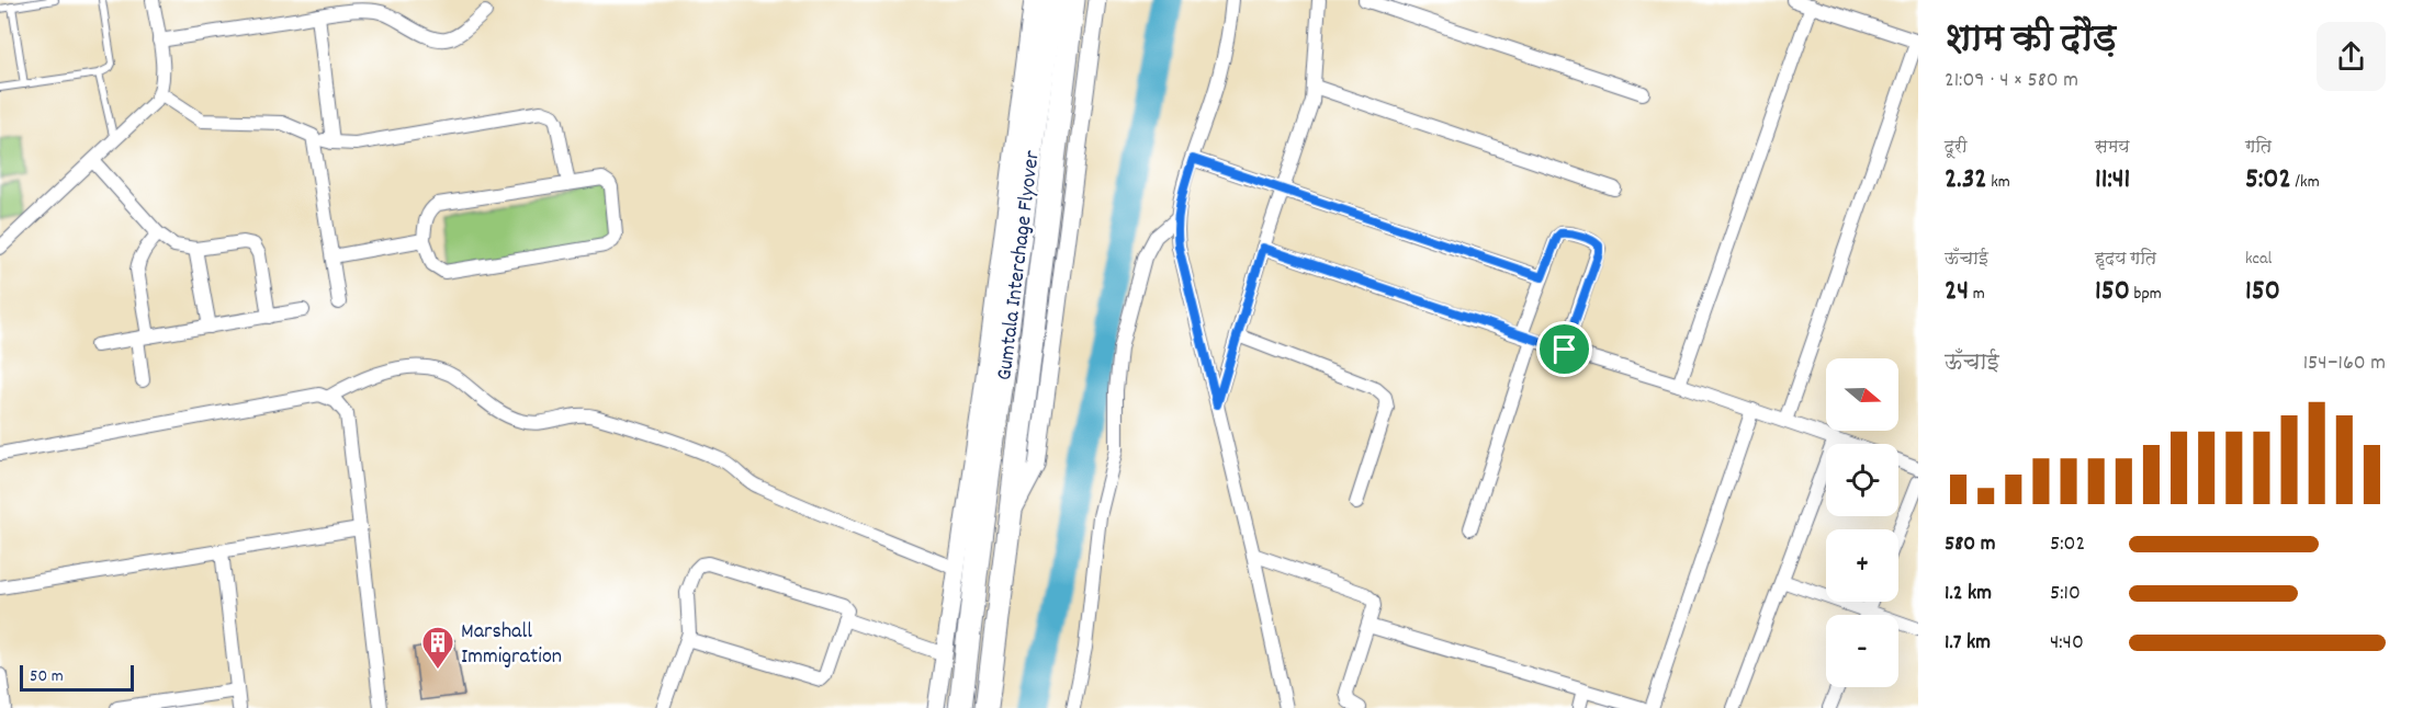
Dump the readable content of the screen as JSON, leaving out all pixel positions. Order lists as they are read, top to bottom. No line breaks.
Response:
{"streets":{"highway":["Gumtala Interchage Flyover"]},"places":{"building":["Marshall Immigration"]},"scale_bar":"50 m","north":"right","page":{"heading":["शाम की दौड़","21:09 · 4 × 580 m"],"stats":[["दूरी","2.32 km"],["समय","11:41"],["गति","5:02 /km"],["ऊँचाई","24 m"],["हृदय गति","150 bpm"],["kcal","150"]],"chart":["ऊँचाई","154–160 m"],"map_buttons":["+","−"],"list":[{"name":"580 m","note":"5:02"},{"name":"1.2 km","note":"5:10"},{"name":"1.7 km","note":"4:40"}],"scale":"50 m"}}
